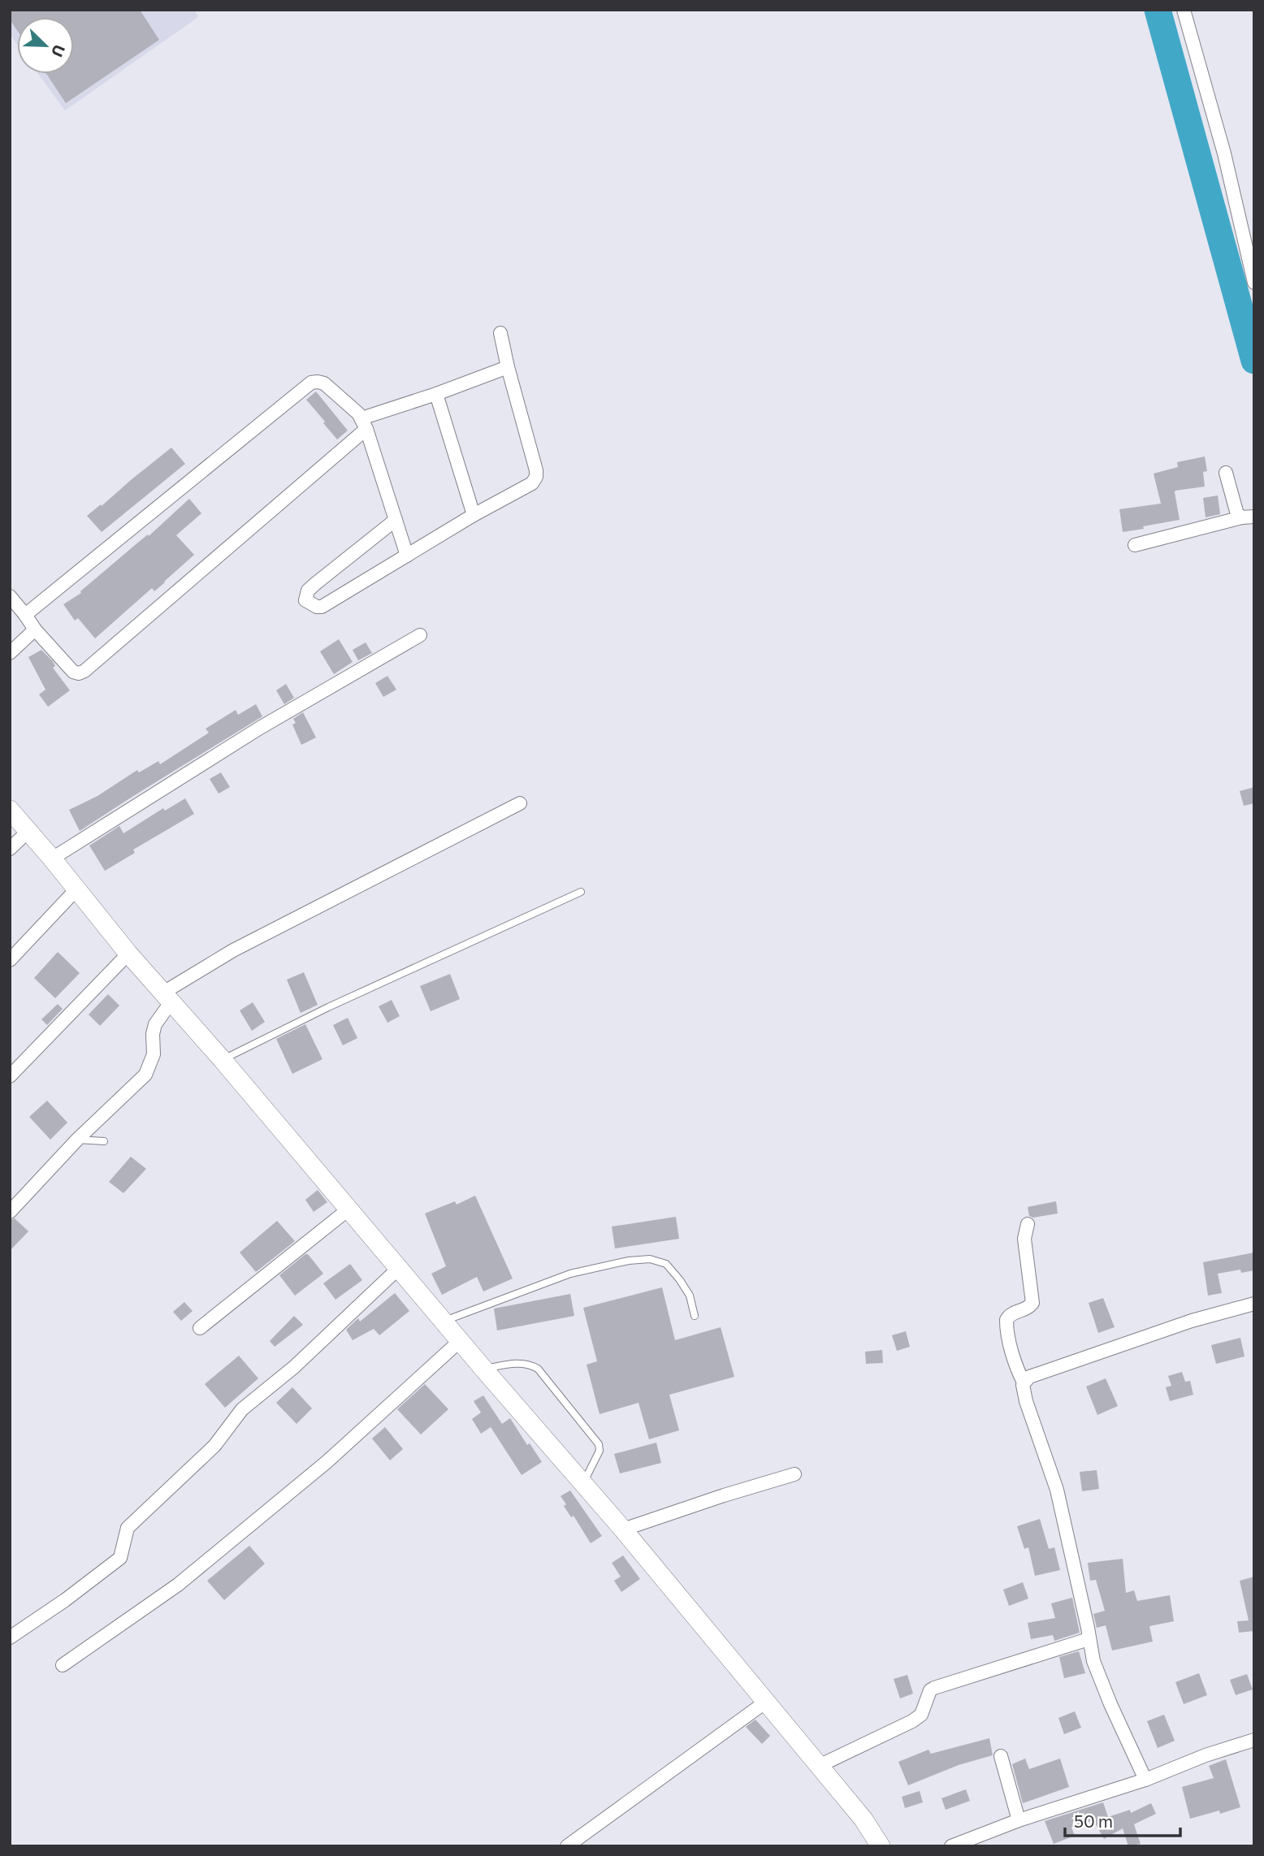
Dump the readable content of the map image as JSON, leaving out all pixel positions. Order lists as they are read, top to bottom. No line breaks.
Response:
{"scale_bar":"50 m","north":"bottom right"}
